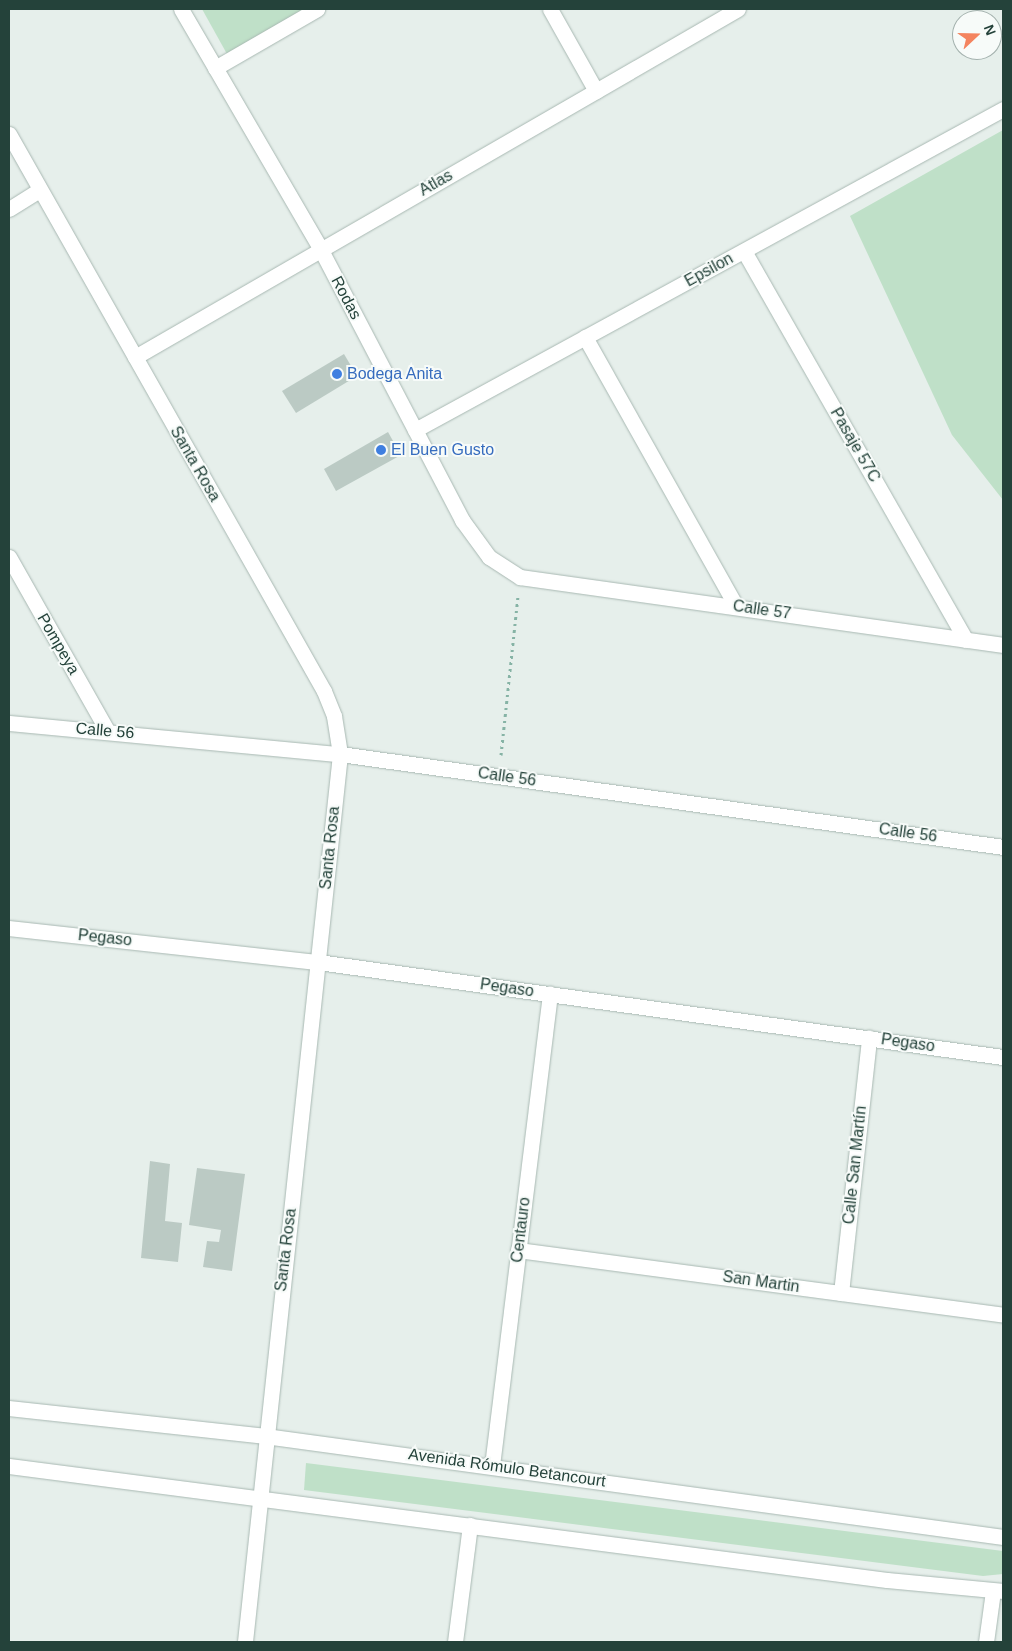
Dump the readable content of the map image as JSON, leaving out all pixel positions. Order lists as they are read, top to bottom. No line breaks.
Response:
{"streets":{"street":["Atlas","Epsilon","Rodas","Pasaje 57C","Santa Rosa","Calle 57","Pompeya","Calle 56","Pegaso","Calle San Martín","Centauro","San Martin","Avenida Rómulo Betancourt"]},"crossings":[["Atlas","Rodas"],["Atlas","Santa Rosa"],["Epsilon","Rodas"],["Epsilon","Pasaje 57C"],["Rodas","Calle 57"],["Pasaje 57C","Calle 57"],["Santa Rosa","Calle 56"],["Santa Rosa","Pegaso"],["Santa Rosa","Avenida Rómulo Betancourt"],["Pompeya","Calle 56"],["Pegaso","Calle San Martín"],["Pegaso","Centauro"],["Calle San Martín","San Martin"],["Centauro","San Martin"],["Centauro","Avenida Rómulo Betancourt"]],"places":["Bodega Anita","El Buen Gusto"],"north":"right"}
